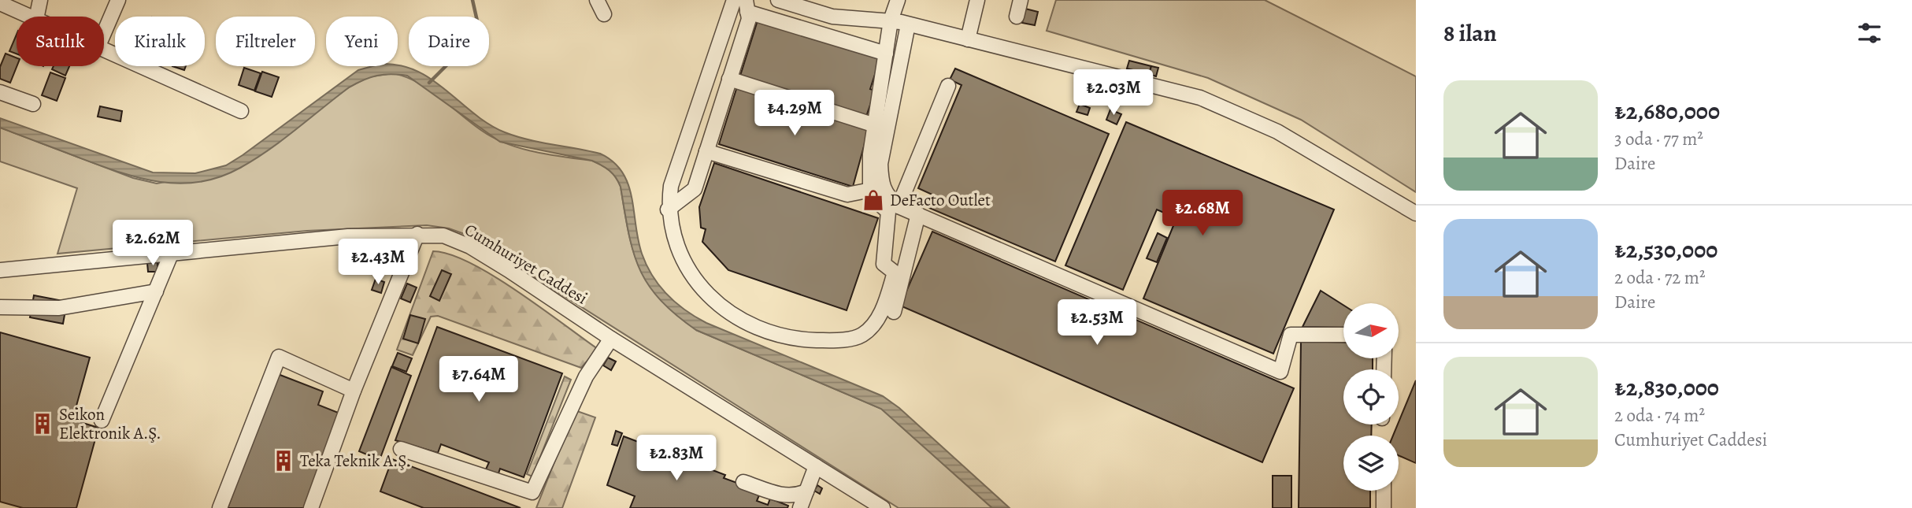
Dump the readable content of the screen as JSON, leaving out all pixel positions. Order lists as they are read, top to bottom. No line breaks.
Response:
{"streets":{"street":["Cumhuriyet Caddesi"]},"places":{"shop":["DeFacto Outlet"],"building":["Seikon Elektronik A.Ş.","Teka Teknik A.Ş."]},"north":"right","page":{"heading":"8 ilan","chip":["Satılık","Kiralık","Filtreler","Yeni","Daire"],"list":[{"name":"₺2,680,000","note":"3 oda · 77 m² · Daire"},{"name":"₺2,530,000","note":"2 oda · 72 m² · Daire"},{"name":"₺2,830,000","note":"2 oda · 74 m² · Cumhuriyet Caddesi"}],"price":["₺2.03M","₺4.29M","₺2.68M","₺2.62M","₺2.43M","₺2.53M","₺7.64M","₺2.83M"]}}
